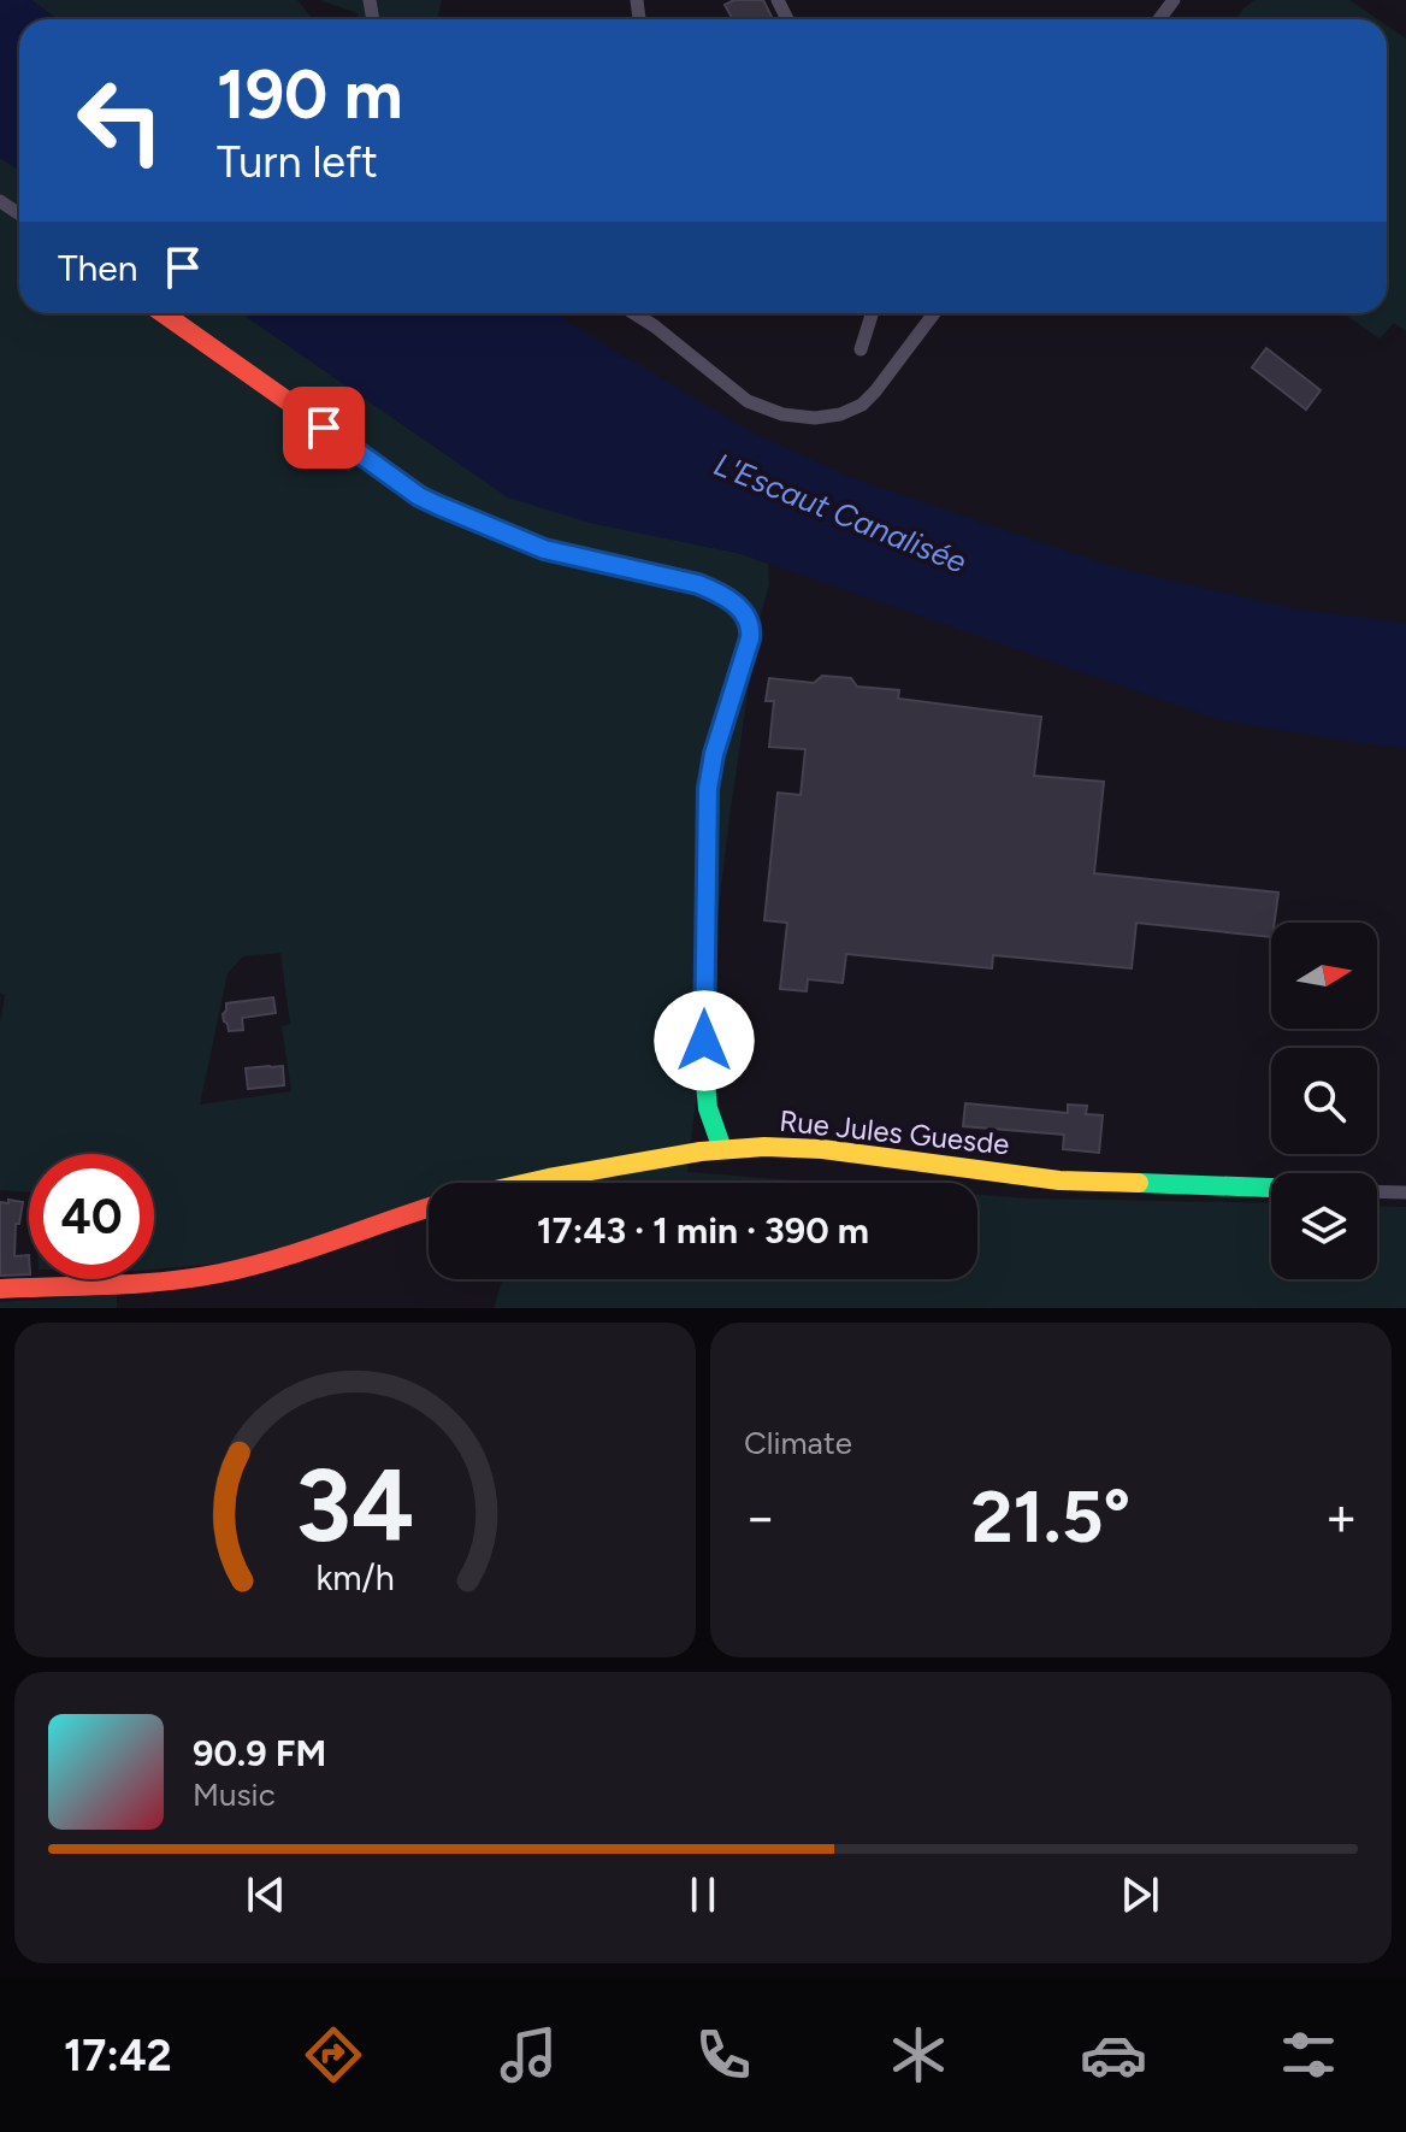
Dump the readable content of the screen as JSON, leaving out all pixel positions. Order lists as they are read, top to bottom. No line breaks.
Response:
{"streets":{"street":["Rue Jules Guesde"]},"water":["L'Escaut Canalisée"],"north":"right","page":{"turn":["190 m","Turn left"],"then":"Then","limit":"40","trip":"17:43 · 1 min · 390 m","tile":"Climate","heat":["−","21.5°","+"],"song":["90.9 FM","Music"],"tabs":"17:42","gauge":["34","km/h"]}}
